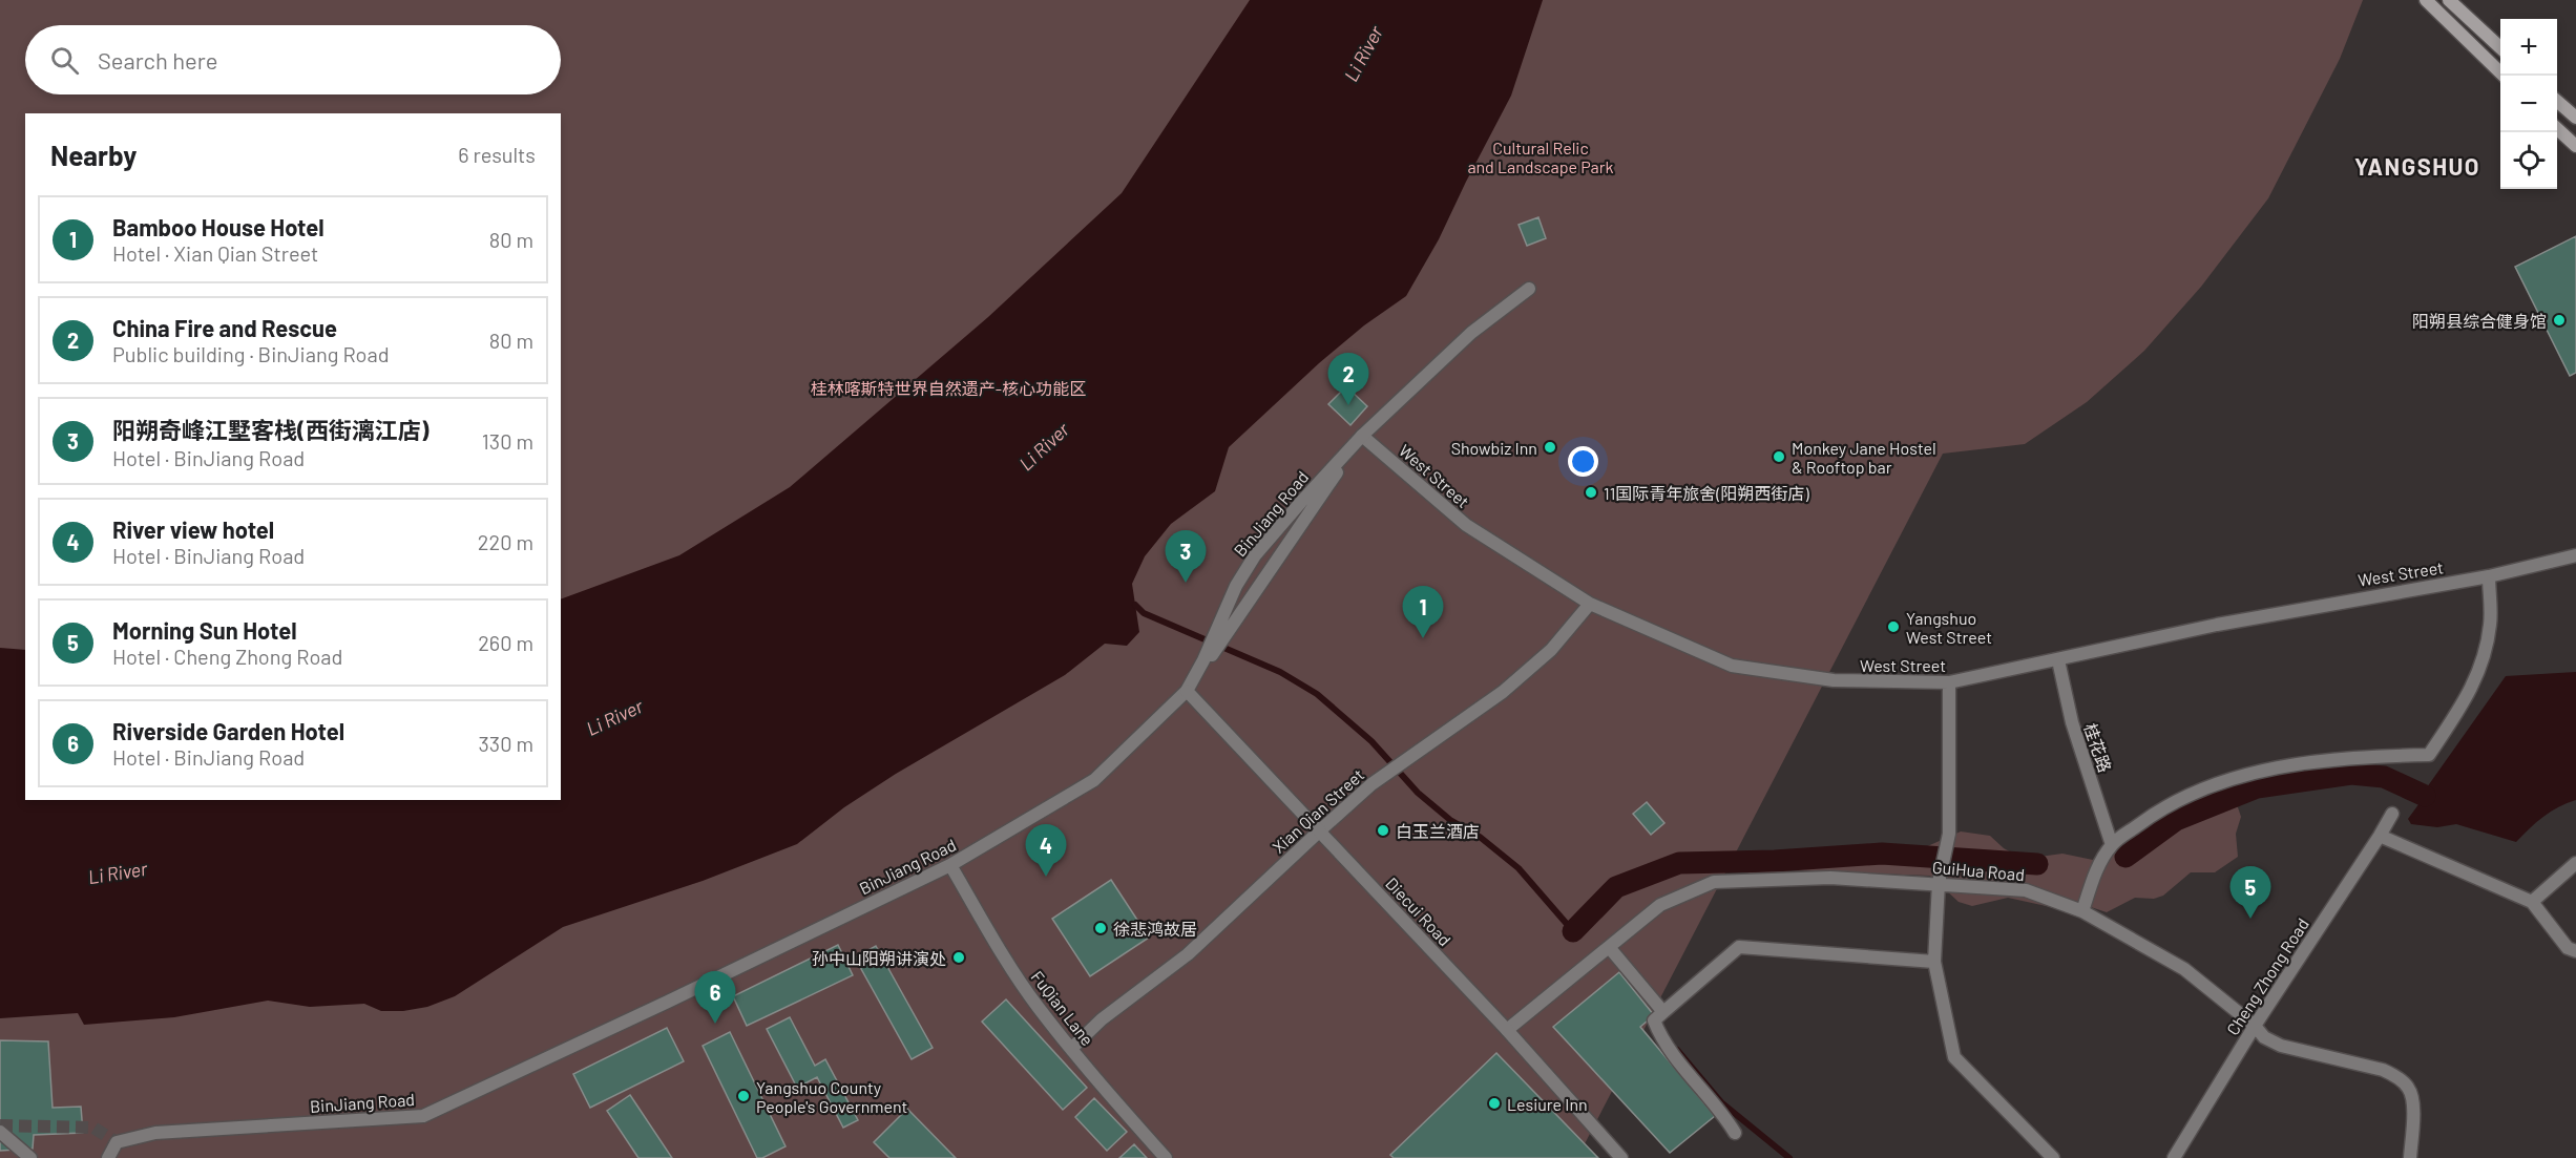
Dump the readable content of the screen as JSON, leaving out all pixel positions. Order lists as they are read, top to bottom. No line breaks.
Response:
{"streets":{"street":["West Street","BinJiang Road","桂花路","Xian Qian Street","GuiHua Road","Diecui Road","Cheng Zhong Road","FuQian Lane"]},"crossings":[["West Street","BinJiang Road"],["West Street","桂花路"],["West Street","Xian Qian Street"],["BinJiang Road","Diecui Road"],["BinJiang Road","FuQian Lane"],["Xian Qian Street","Diecui Road"],["Xian Qian Street","FuQian Lane"],["GuiHua Road","Diecui Road"],["GuiHua Road","Cheng Zhong Road"]],"districts":["YANGSHUO"],"water":["Li River"],"parks":["Cultural Relic and Landscape Park","桂林喀斯特世界自然遗产-核心功能区"],"places":["阳朔县综合健身馆","Showbiz Inn","Monkey Jane Hostel & Rooftop bar","11国际青年旅舍(阳朔西街店)","Yangshuo West Street","白玉兰酒店","徐悲鸿故居","孙中山阳朔讲演处","Yangshuo County People's Government","Lesiure Inn"],"page":{"map_buttons":["+","−"],"search":"Search here","heading":["Nearby","6 results"],"list":[{"mark":"1","name":"Bamboo House Hotel","note":"Hotel · Xian Qian Street","value":"80 m"},{"mark":"2","name":"China Fire and Rescue","note":"Public building · BinJiang Road","value":"80 m"},{"mark":"3","name":"阳朔奇峰江墅客栈(西街漓江店)","note":"Hotel · BinJiang Road","value":"130 m"},{"mark":"4","name":"River view hotel","note":"Hotel · BinJiang Road","value":"220 m"},{"mark":"5","name":"Morning Sun Hotel","note":"Hotel · Cheng Zhong Road","value":"260 m"},{"mark":"6","name":"Riverside Garden Hotel","note":"Hotel · BinJiang Road","value":"330 m"}],"pins":["2","3","1","4","5","6"]}}
